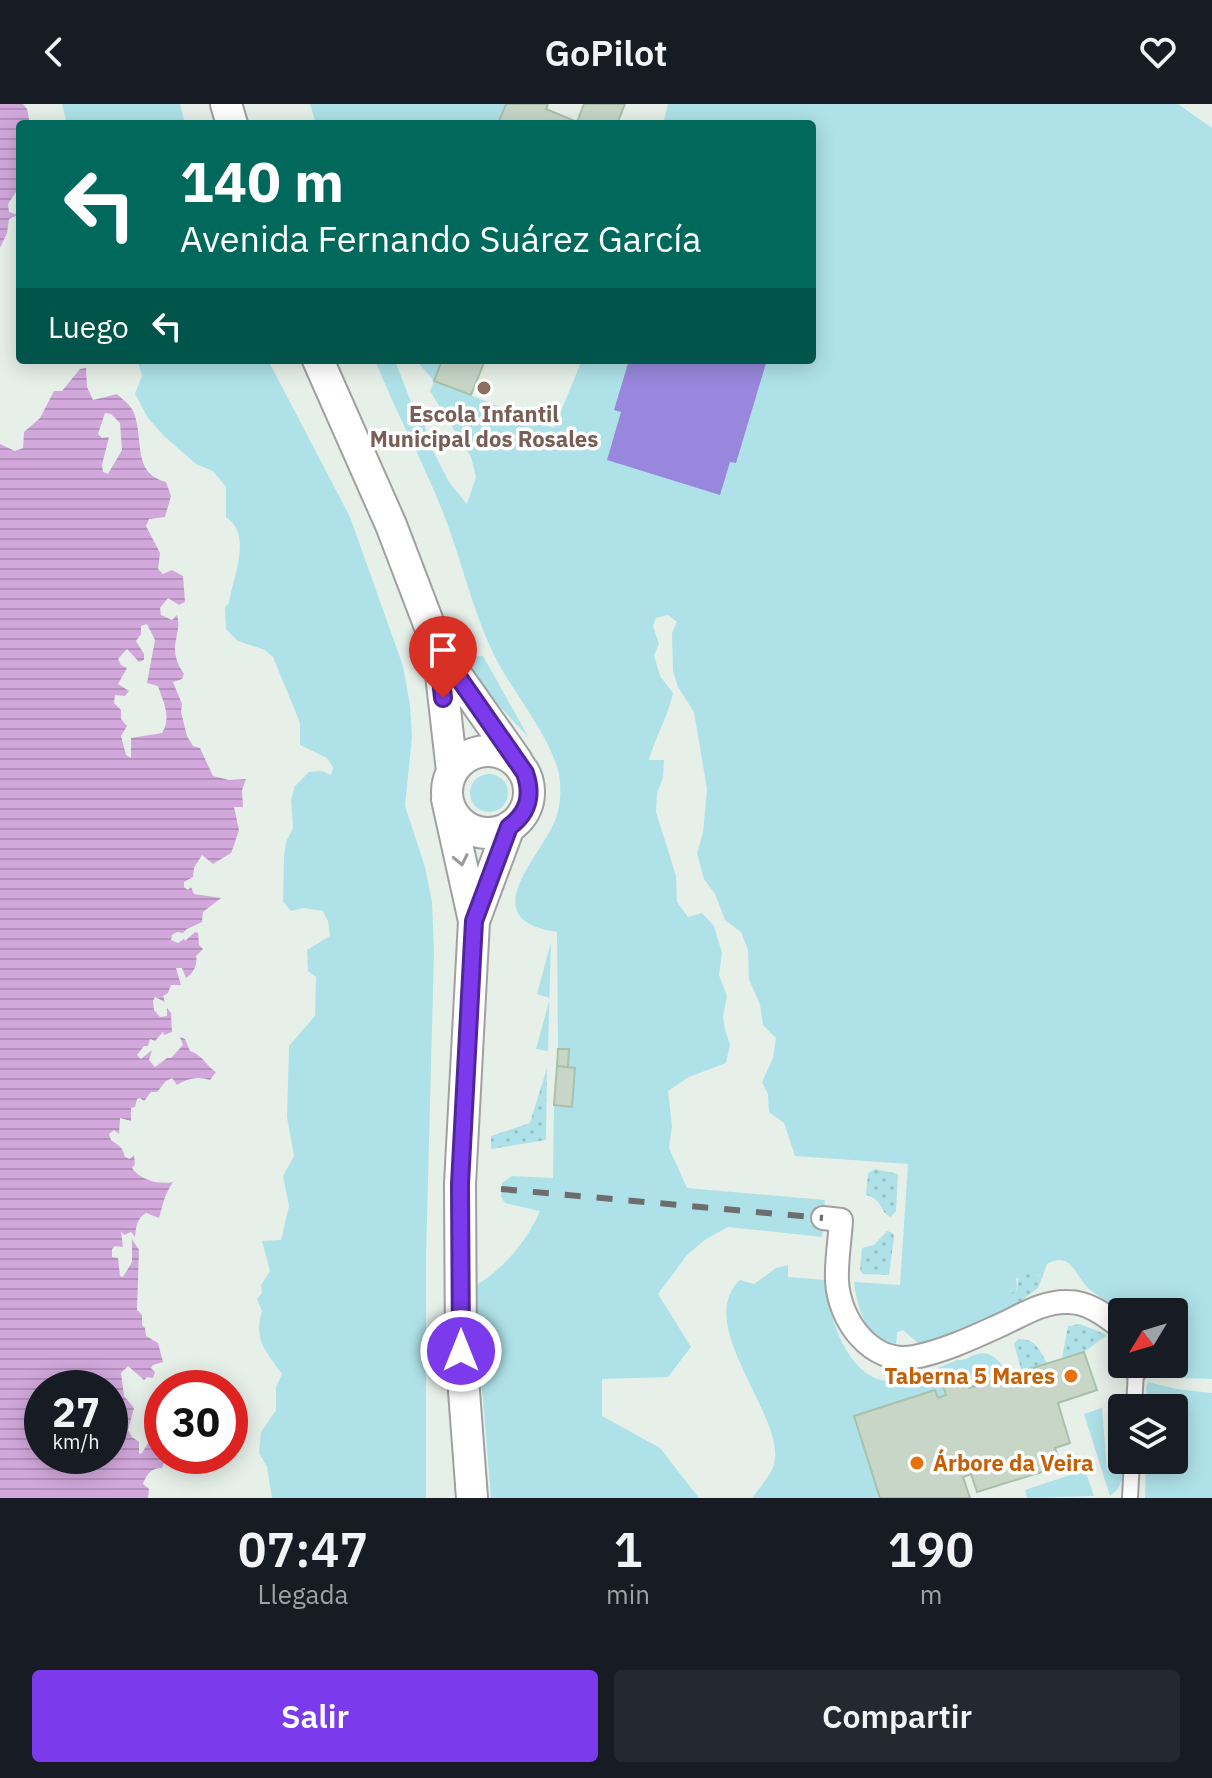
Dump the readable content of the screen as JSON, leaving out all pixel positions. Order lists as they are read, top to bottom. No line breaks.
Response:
{"places":["Escola Infantil Municipal dos Rosales","Taberna 5 Mares","Árbore da Veira"],"north":"bottom left","page":{"header":"GoPilot","turn":["140 m","Avenida Fernando Suárez García"],"then":"Luego","speed":"27 km/h","limit":"30","eta":["07:47","Llegada","1","min","190","m"],"buttons":["Salir","Compartir"]}}
